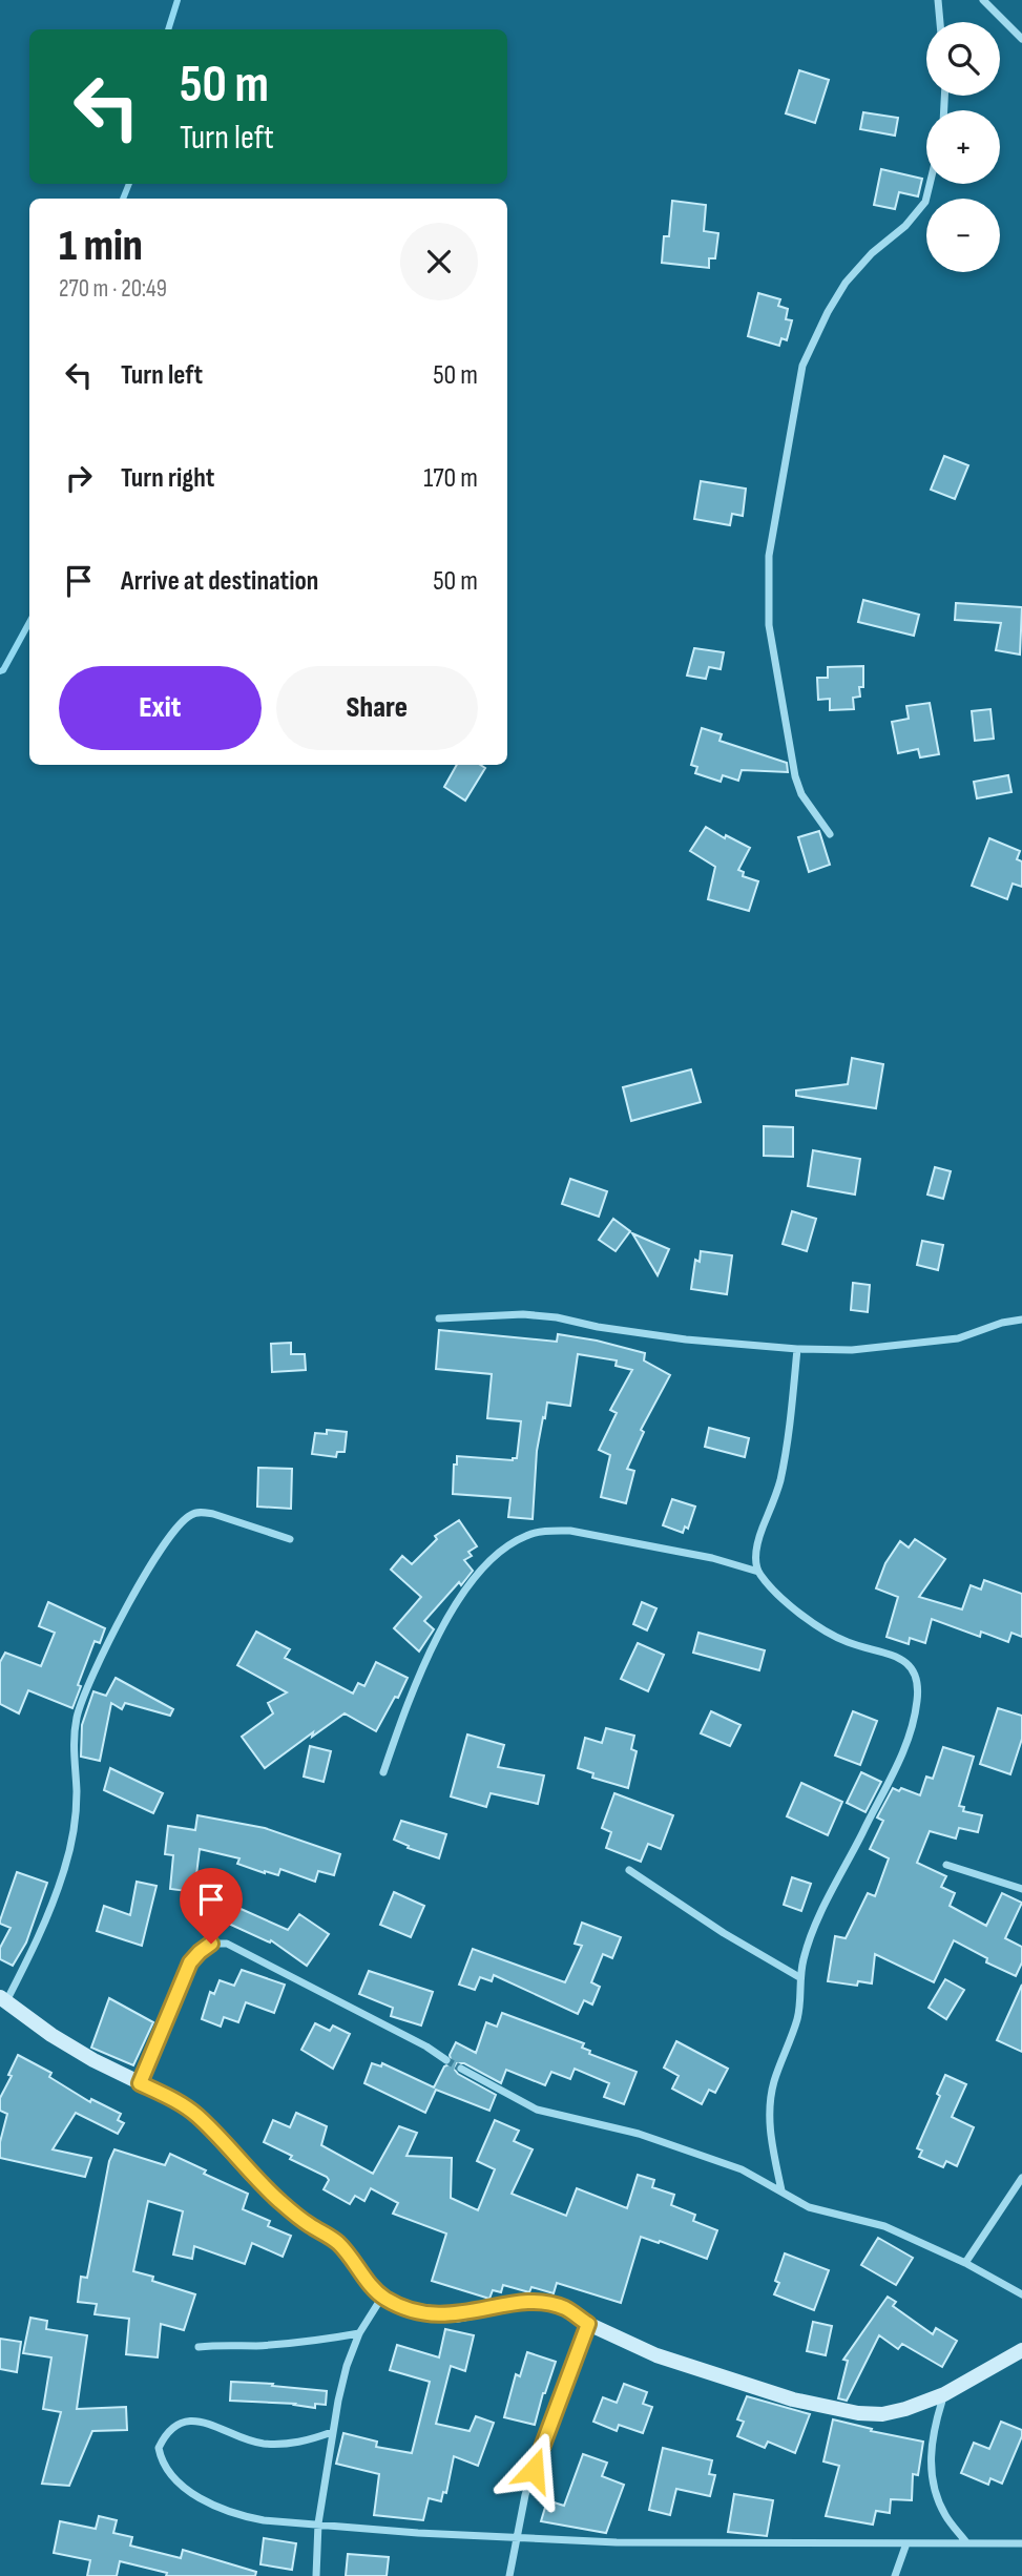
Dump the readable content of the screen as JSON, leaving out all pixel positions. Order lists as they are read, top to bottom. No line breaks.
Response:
{"page":{"map_buttons":["+","−"],"turn":["50 m","Turn left"],"heading":["1 min","270 m · 20:49"],"list":[{"name":"Turn left","value":"50 m"},{"name":"Turn right","value":"170 m"},{"name":"Arrive at destination","value":"50 m"}],"buttons":["Exit","Share"]}}
